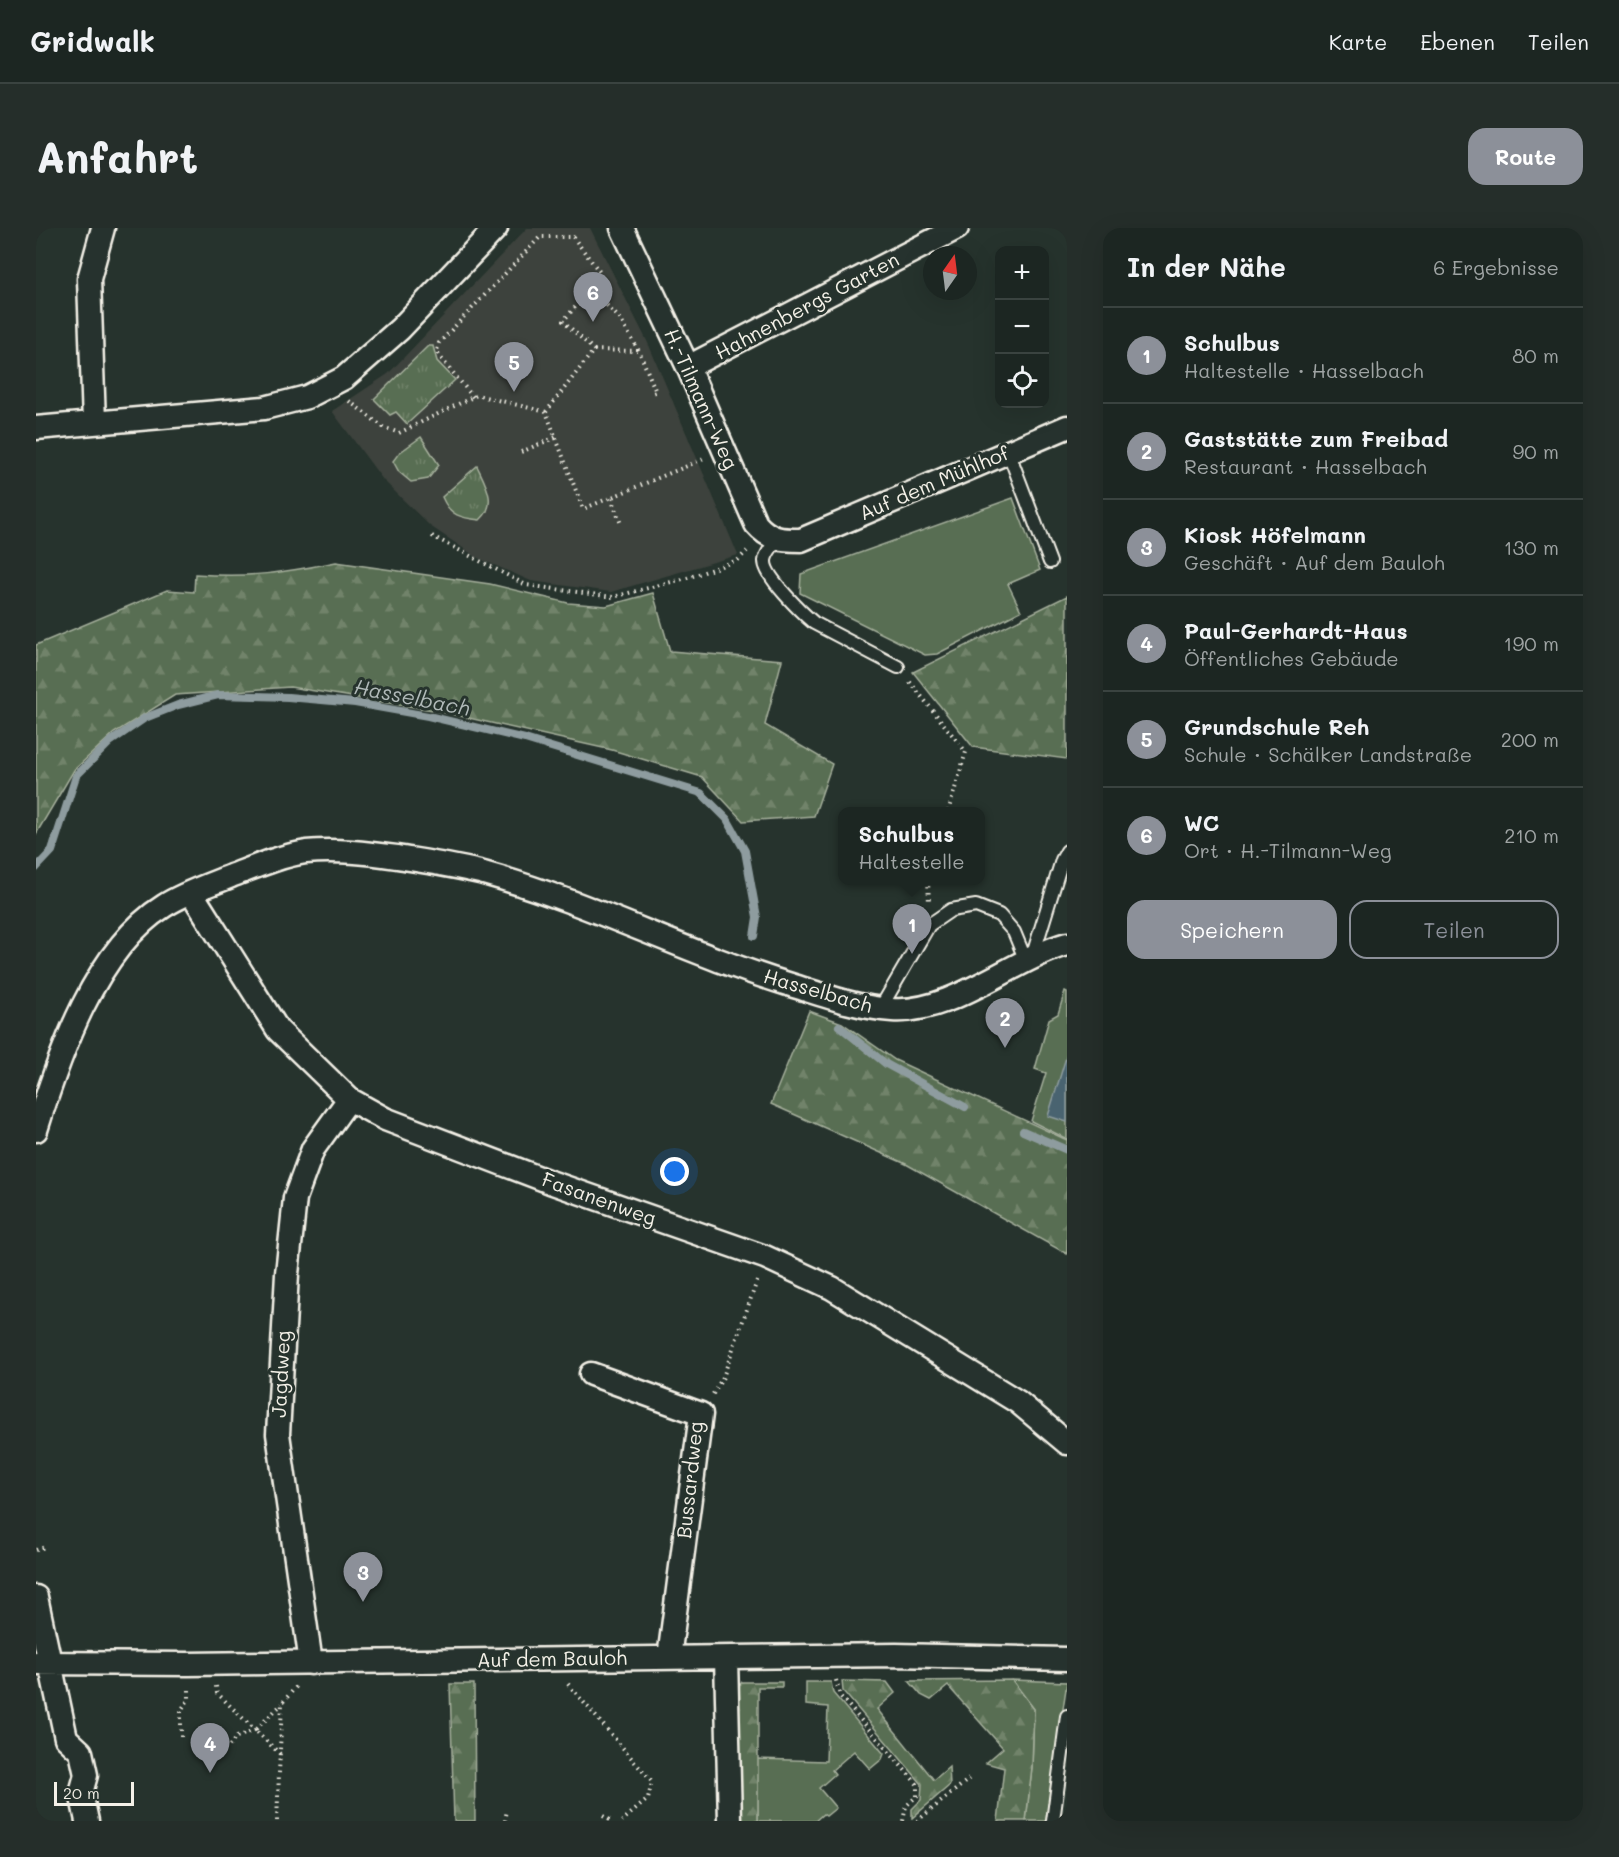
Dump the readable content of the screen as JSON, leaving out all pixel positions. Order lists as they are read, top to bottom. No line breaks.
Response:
{"streets":{"street":["Hahnenbergs Garten","H.-Tilmann-Weg","Auf dem Mühlhof","Hasselbach","Fasanenweg","Jagdweg","Bussardweg","Auf dem Bauloh"]},"crossings":[["Hahnenbergs Garten","H.-Tilmann-Weg"],["H.-Tilmann-Weg","Auf dem Mühlhof"],["Hasselbach","Fasanenweg"],["Fasanenweg","Jagdweg"],["Jagdweg","Auf dem Bauloh"],["Bussardweg","Auf dem Bauloh"]],"water":["Hasselbach"],"scale_bar":"20 m","north":"top","page":{"header":"Gridwalk","nav":["Karte","Ebenen","Teilen"],"buttons":["Route",["Speichern","Teilen"]],"title":"Anfahrt","heading":["In der Nähe","6 Ergebnisse"],"map_buttons":["+","−"],"pins":["6","5","1","2","3","4"],"list":[{"mark":"1","name":"Schulbus","note":"Haltestelle · Hasselbach","value":"80 m"},{"mark":"2","name":"Gaststätte zum Freibad","note":"Restaurant · Hasselbach","value":"90 m"},{"mark":"3","name":"Kiosk Höfelmann","note":"Geschäft · Auf dem Bauloh","value":"130 m"},{"mark":"4","name":"Paul-Gerhardt-Haus","note":"Öffentliches Gebäude","value":"190 m"},{"mark":"5","name":"Grundschule Reh","note":"Schule · Schälker Landstraße","value":"200 m"},{"mark":"6","name":"WC","note":"Ort · H.-Tilmann-Weg","value":"210 m"}],"popup":["Schulbus","Haltestelle"],"scale":"20 m"}}
